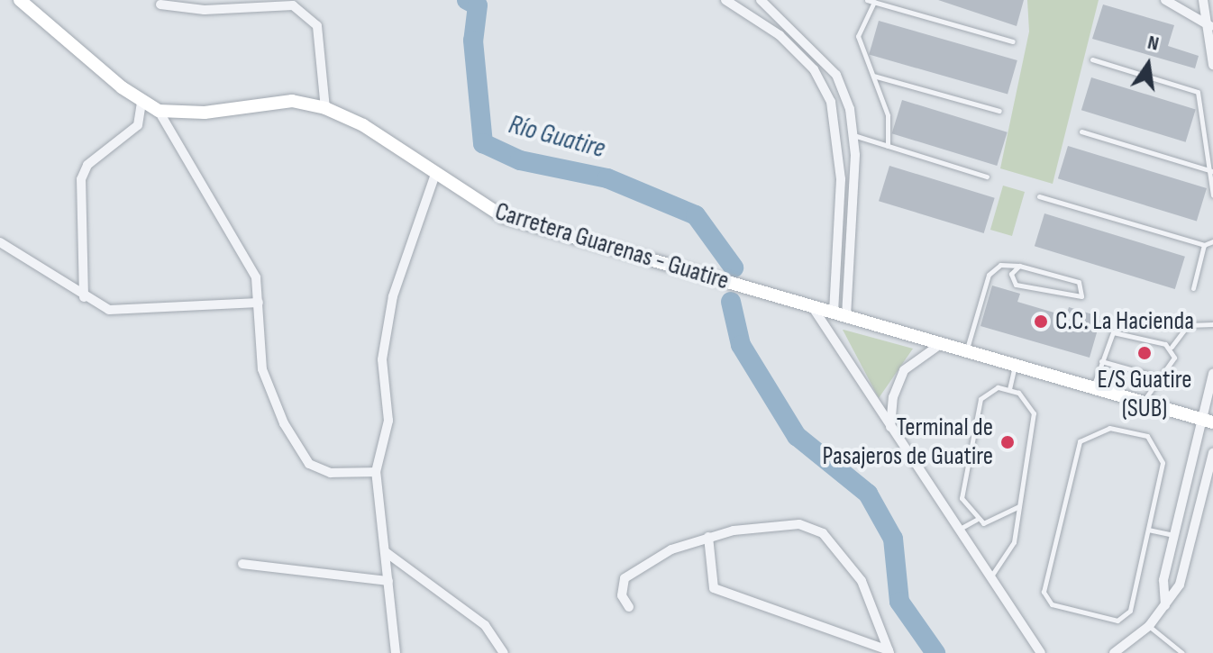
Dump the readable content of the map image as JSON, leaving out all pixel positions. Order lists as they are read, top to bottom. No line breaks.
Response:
{"streets":{"main road":["Carretera Guarenas - Guatire"]},"water":["Río Guatire"],"places":["C.C. La Hacienda","E/S Guatire (SUB)","Terminal de Pasajeros de Guatire"],"north":"top"}
